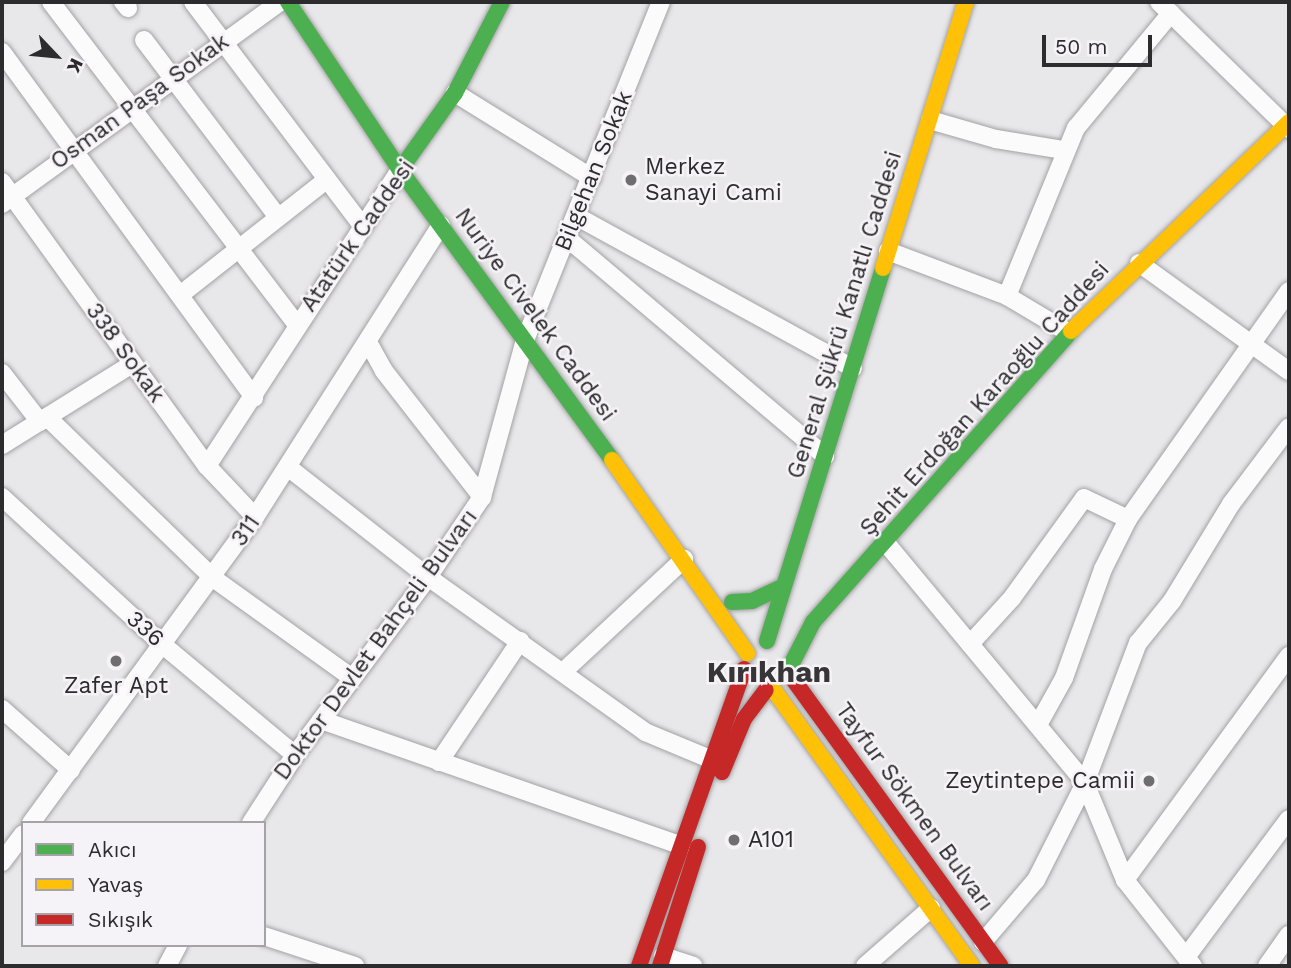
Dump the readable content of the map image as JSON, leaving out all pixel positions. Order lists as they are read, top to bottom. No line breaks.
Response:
{"streets":{"main road":["Atatürk Caddesi","Nuriye Civelek Caddesi","General Şükrü Kanatlı Caddesi","Şehit Erdoğan Karaoğlu Caddesi","Tayfur Sökmen Bulvarı"],"street":["Osman Paşa Sokak","Bilgehan Sokak","338 Sokak","311","336","Doktor Devlet Bahçeli Bulvarı"]},"crossings":[["Osman Paşa Sokak","338 Sokak"],["Bilgehan Sokak","Nuriye Civelek Caddesi"],["Bilgehan Sokak","Doktor Devlet Bahçeli Bulvarı"],["Atatürk Caddesi","Nuriye Civelek Caddesi"],["Atatürk Caddesi","338 Sokak"],["Nuriye Civelek Caddesi","General Şükrü Kanatlı Caddesi"],["Nuriye Civelek Caddesi","Şehit Erdoğan Karaoğlu Caddesi"],["Nuriye Civelek Caddesi","311"],["Nuriye Civelek Caddesi","Doktor Devlet Bahçeli Bulvarı"],["Nuriye Civelek Caddesi","Tayfur Sökmen Bulvarı"],["General Şükrü Kanatlı Caddesi","Şehit Erdoğan Karaoğlu Caddesi"],["General Şükrü Kanatlı Caddesi","Tayfur Sökmen Bulvarı"],["338 Sokak","311"],["Şehit Erdoğan Karaoğlu Caddesi","Tayfur Sökmen Bulvarı"],["311","336"],["336","Doktor Devlet Bahçeli Bulvarı"]],"districts":["Kırıkhan"],"places":["Merkez Sanayi Cami","Zafer Apt","Zeytintepe Camii","A101"],"legend":["Akıcı","Yavaş","Sıkışık"],"scale_bar":"50 m","north":"bottom right"}
